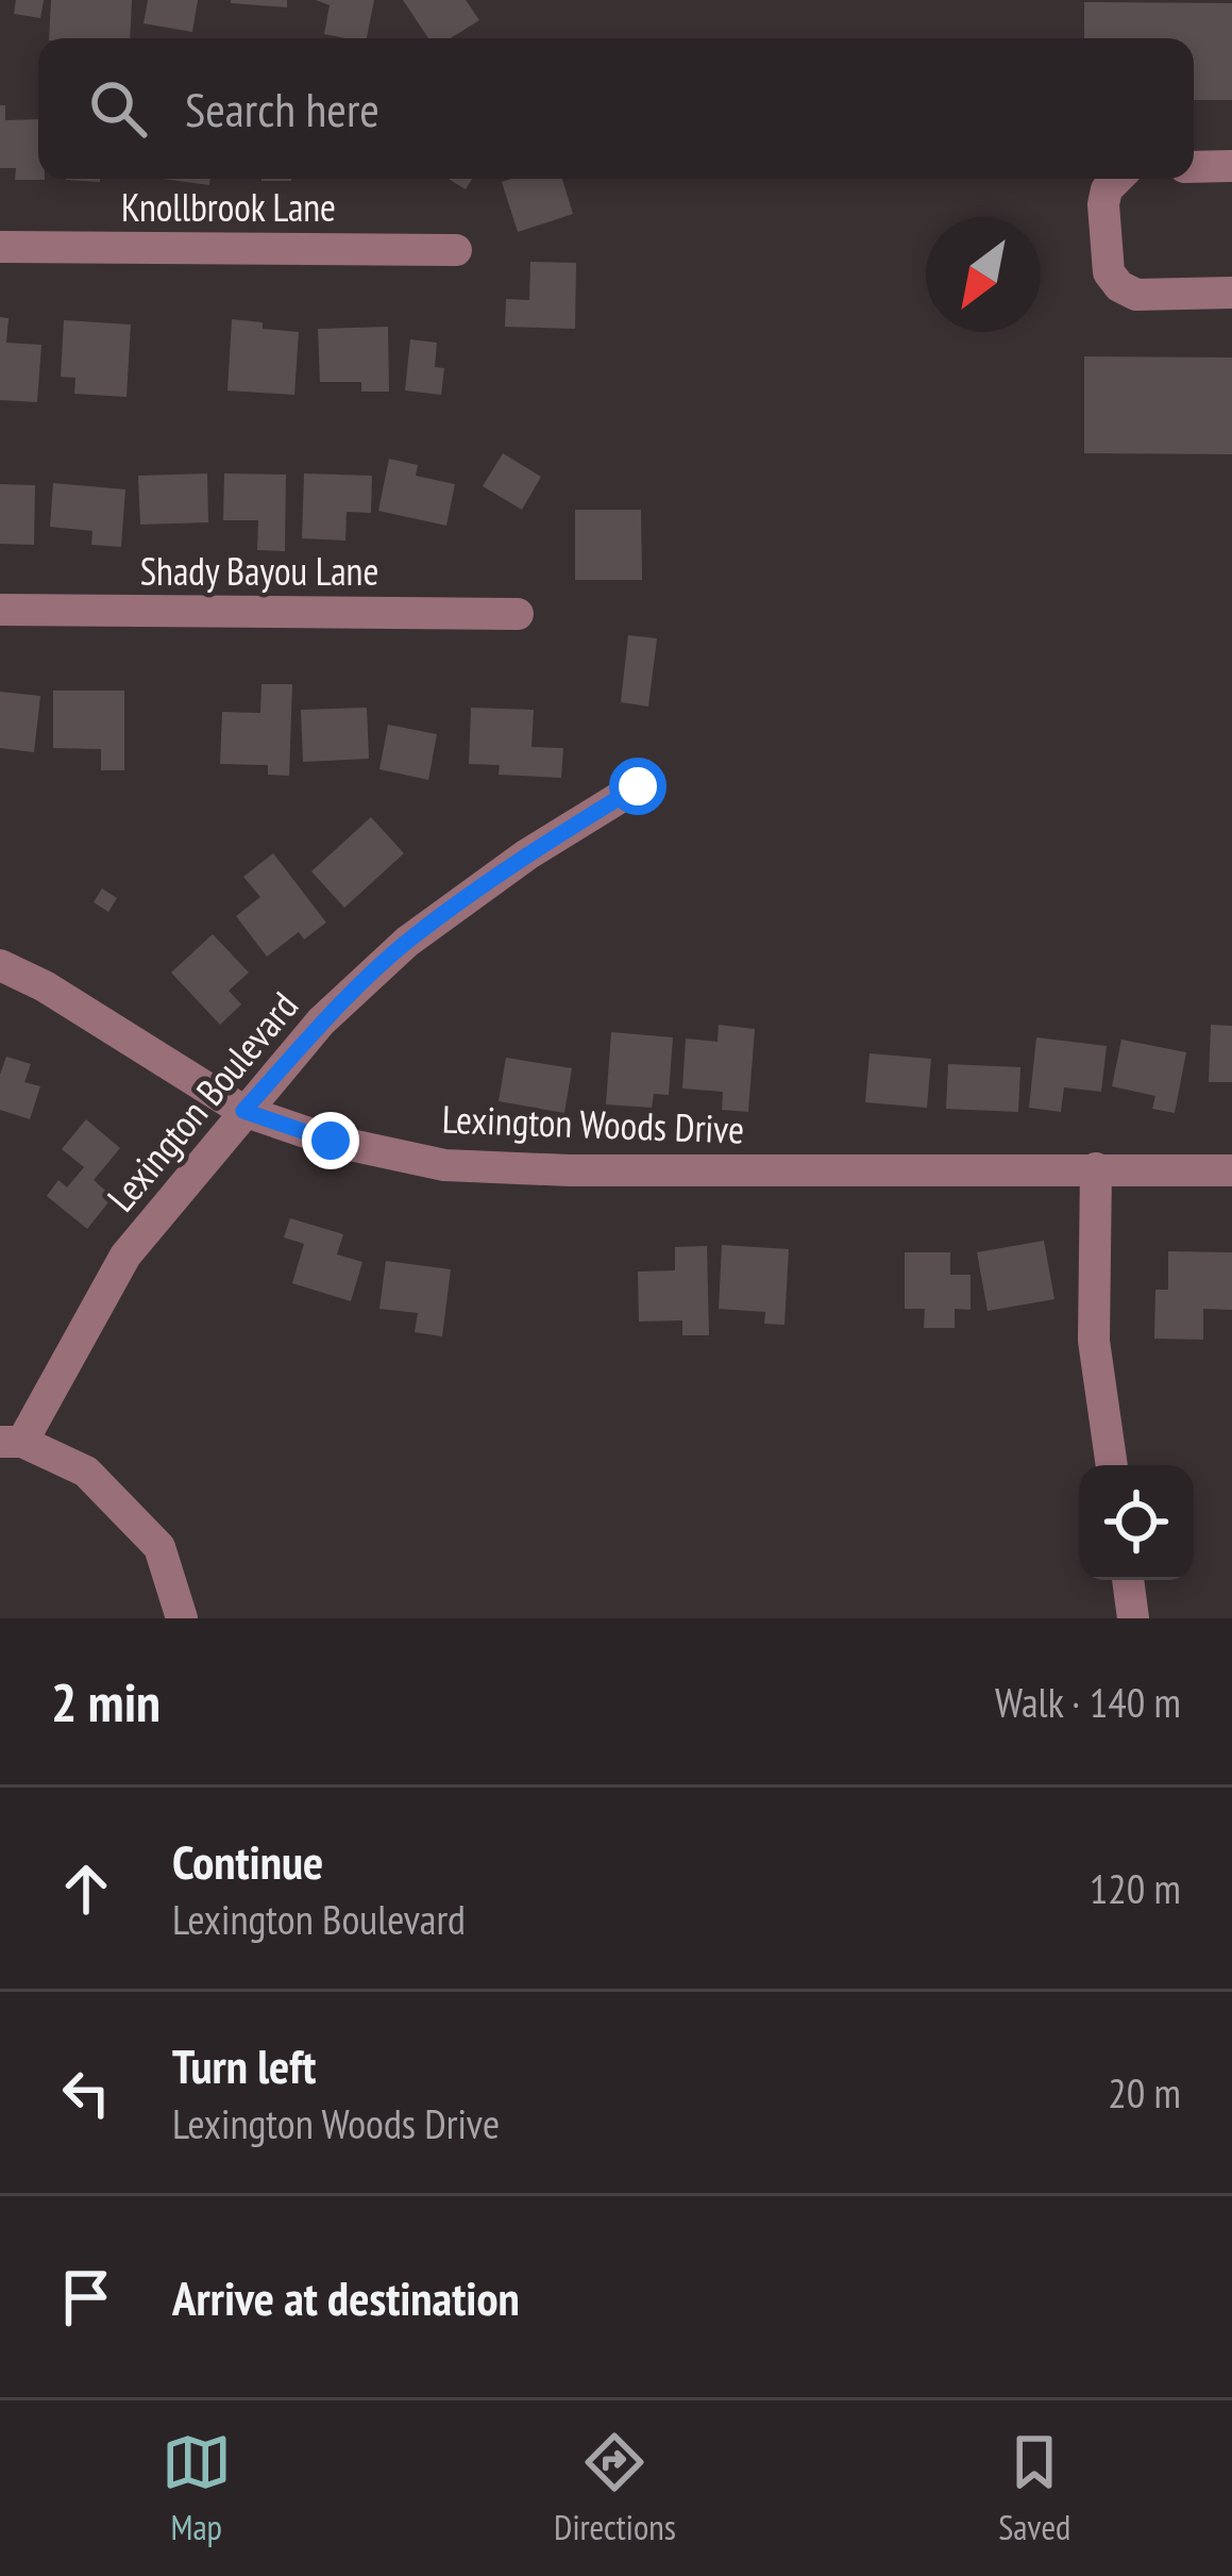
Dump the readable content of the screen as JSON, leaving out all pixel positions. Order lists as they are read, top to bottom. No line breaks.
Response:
{"streets":{"street":["Knollbrook Lane","Shady Bayou Lane","Lexington Boulevard","Lexington Woods Drive"]},"crossings":[["Lexington Boulevard","Lexington Woods Drive"]],"north":"bottom left","page":{"search":"Search here","heading":["2 min","Walk · 140 m"],"list":[["Continue","Lexington Boulevard","120 m"],["Turn left","Lexington Woods Drive","20 m"],"Arrive at destination"],"nav":["Map","Directions","Saved"]}}
